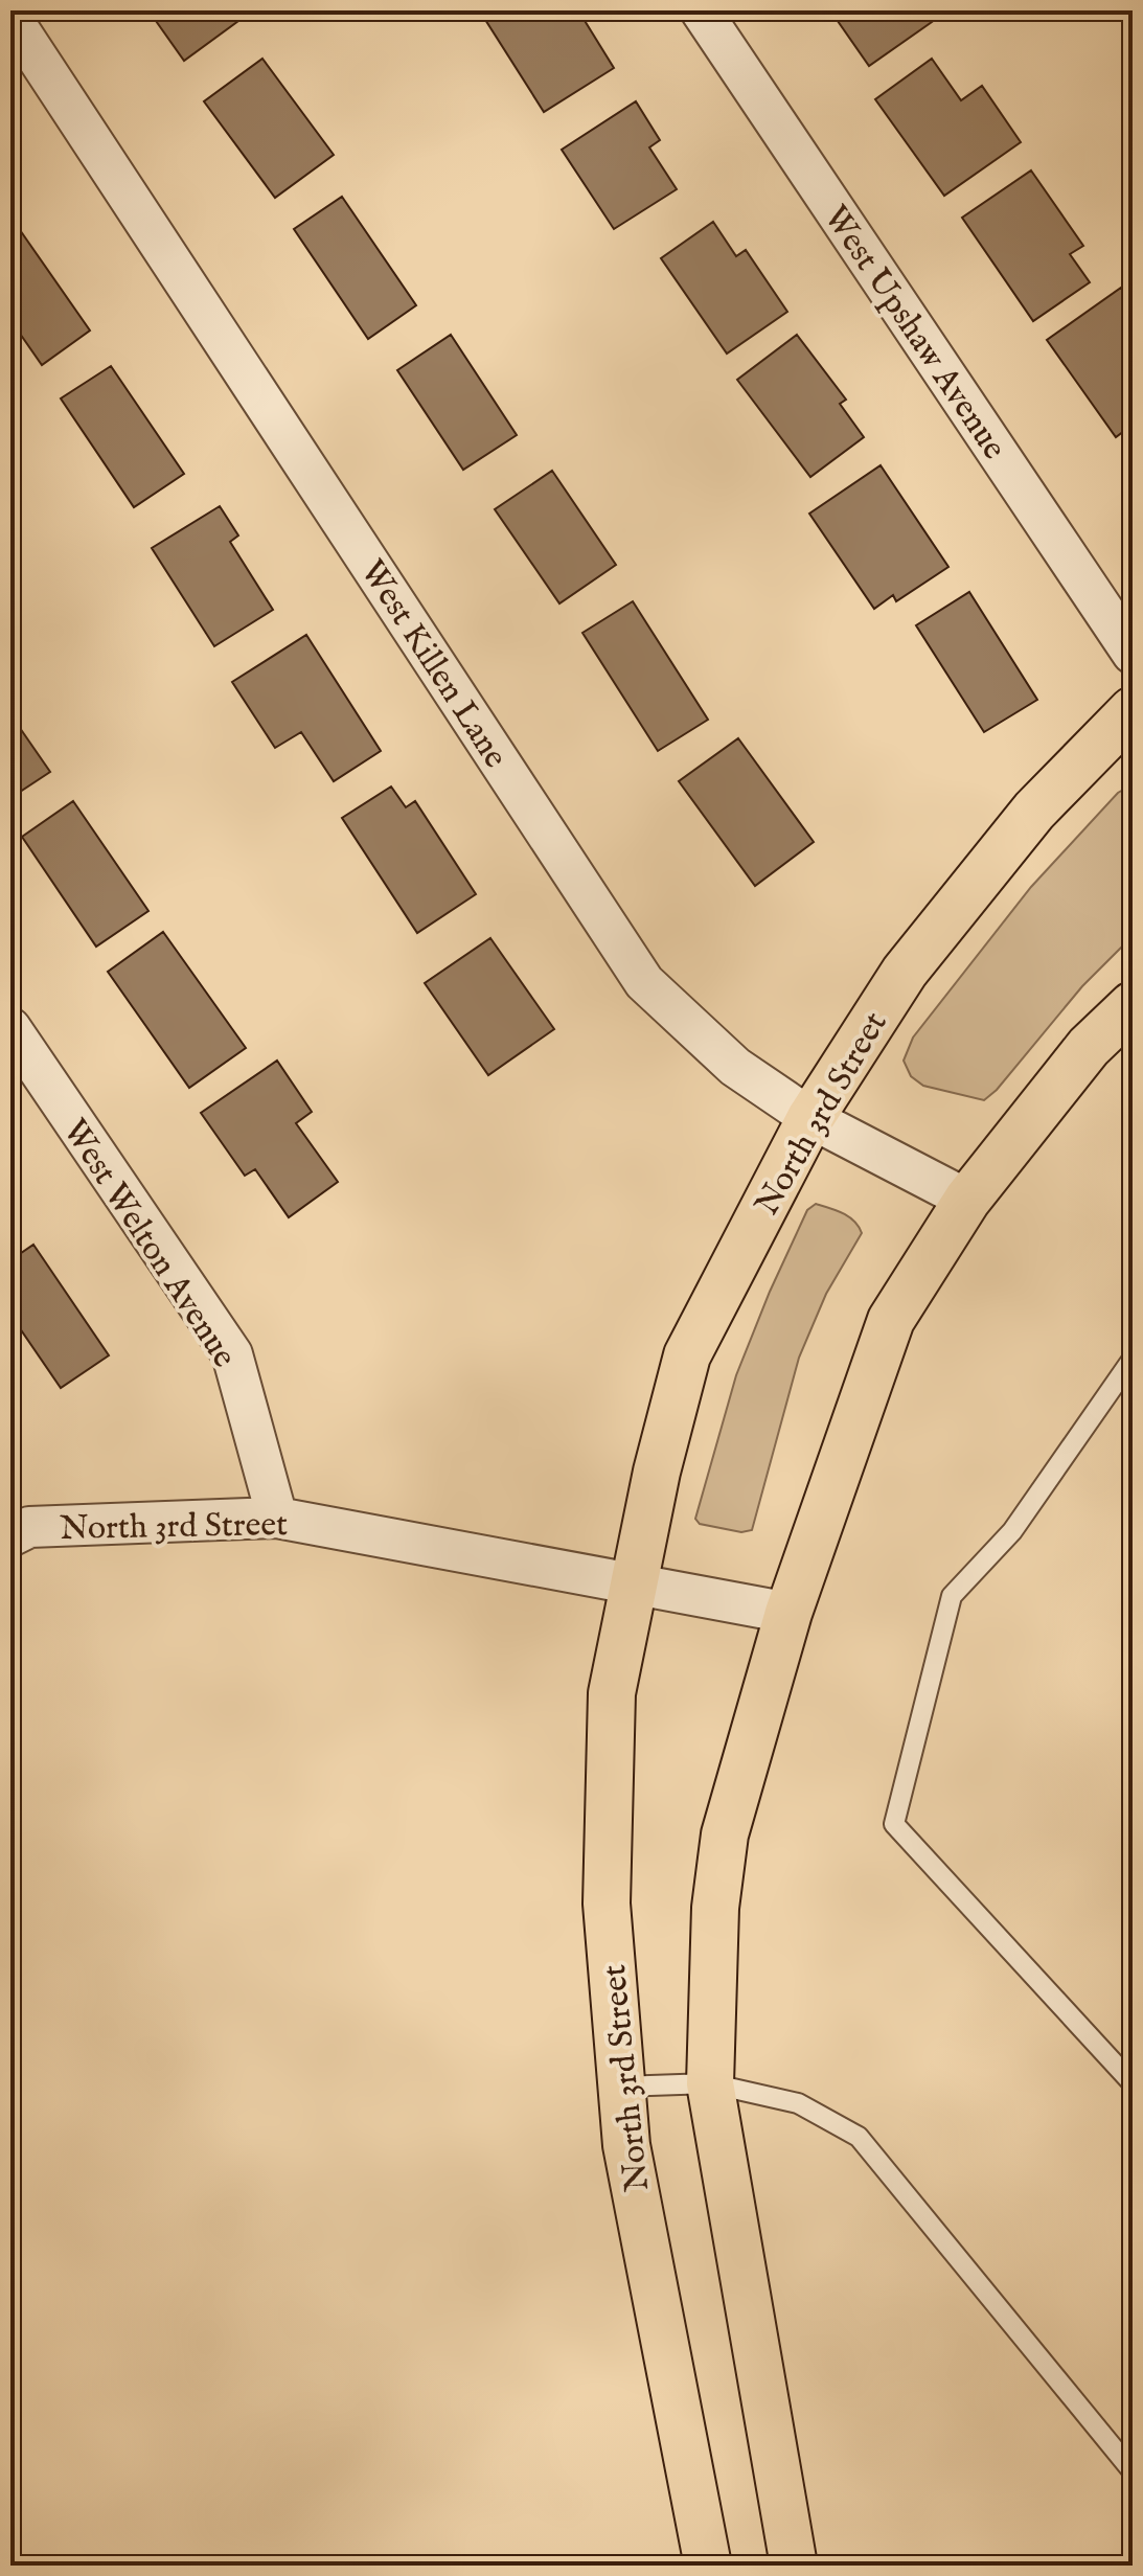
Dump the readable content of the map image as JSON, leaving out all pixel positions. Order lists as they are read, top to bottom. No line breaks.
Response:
{"streets":{"main road":["North 3rd Street"],"street":["West Upshaw Avenue","West Killen Lane","West Welton Avenue"]},"crossings":[["West Killen Lane","North 3rd Street"],["North 3rd Street","West Welton Avenue"]]}
